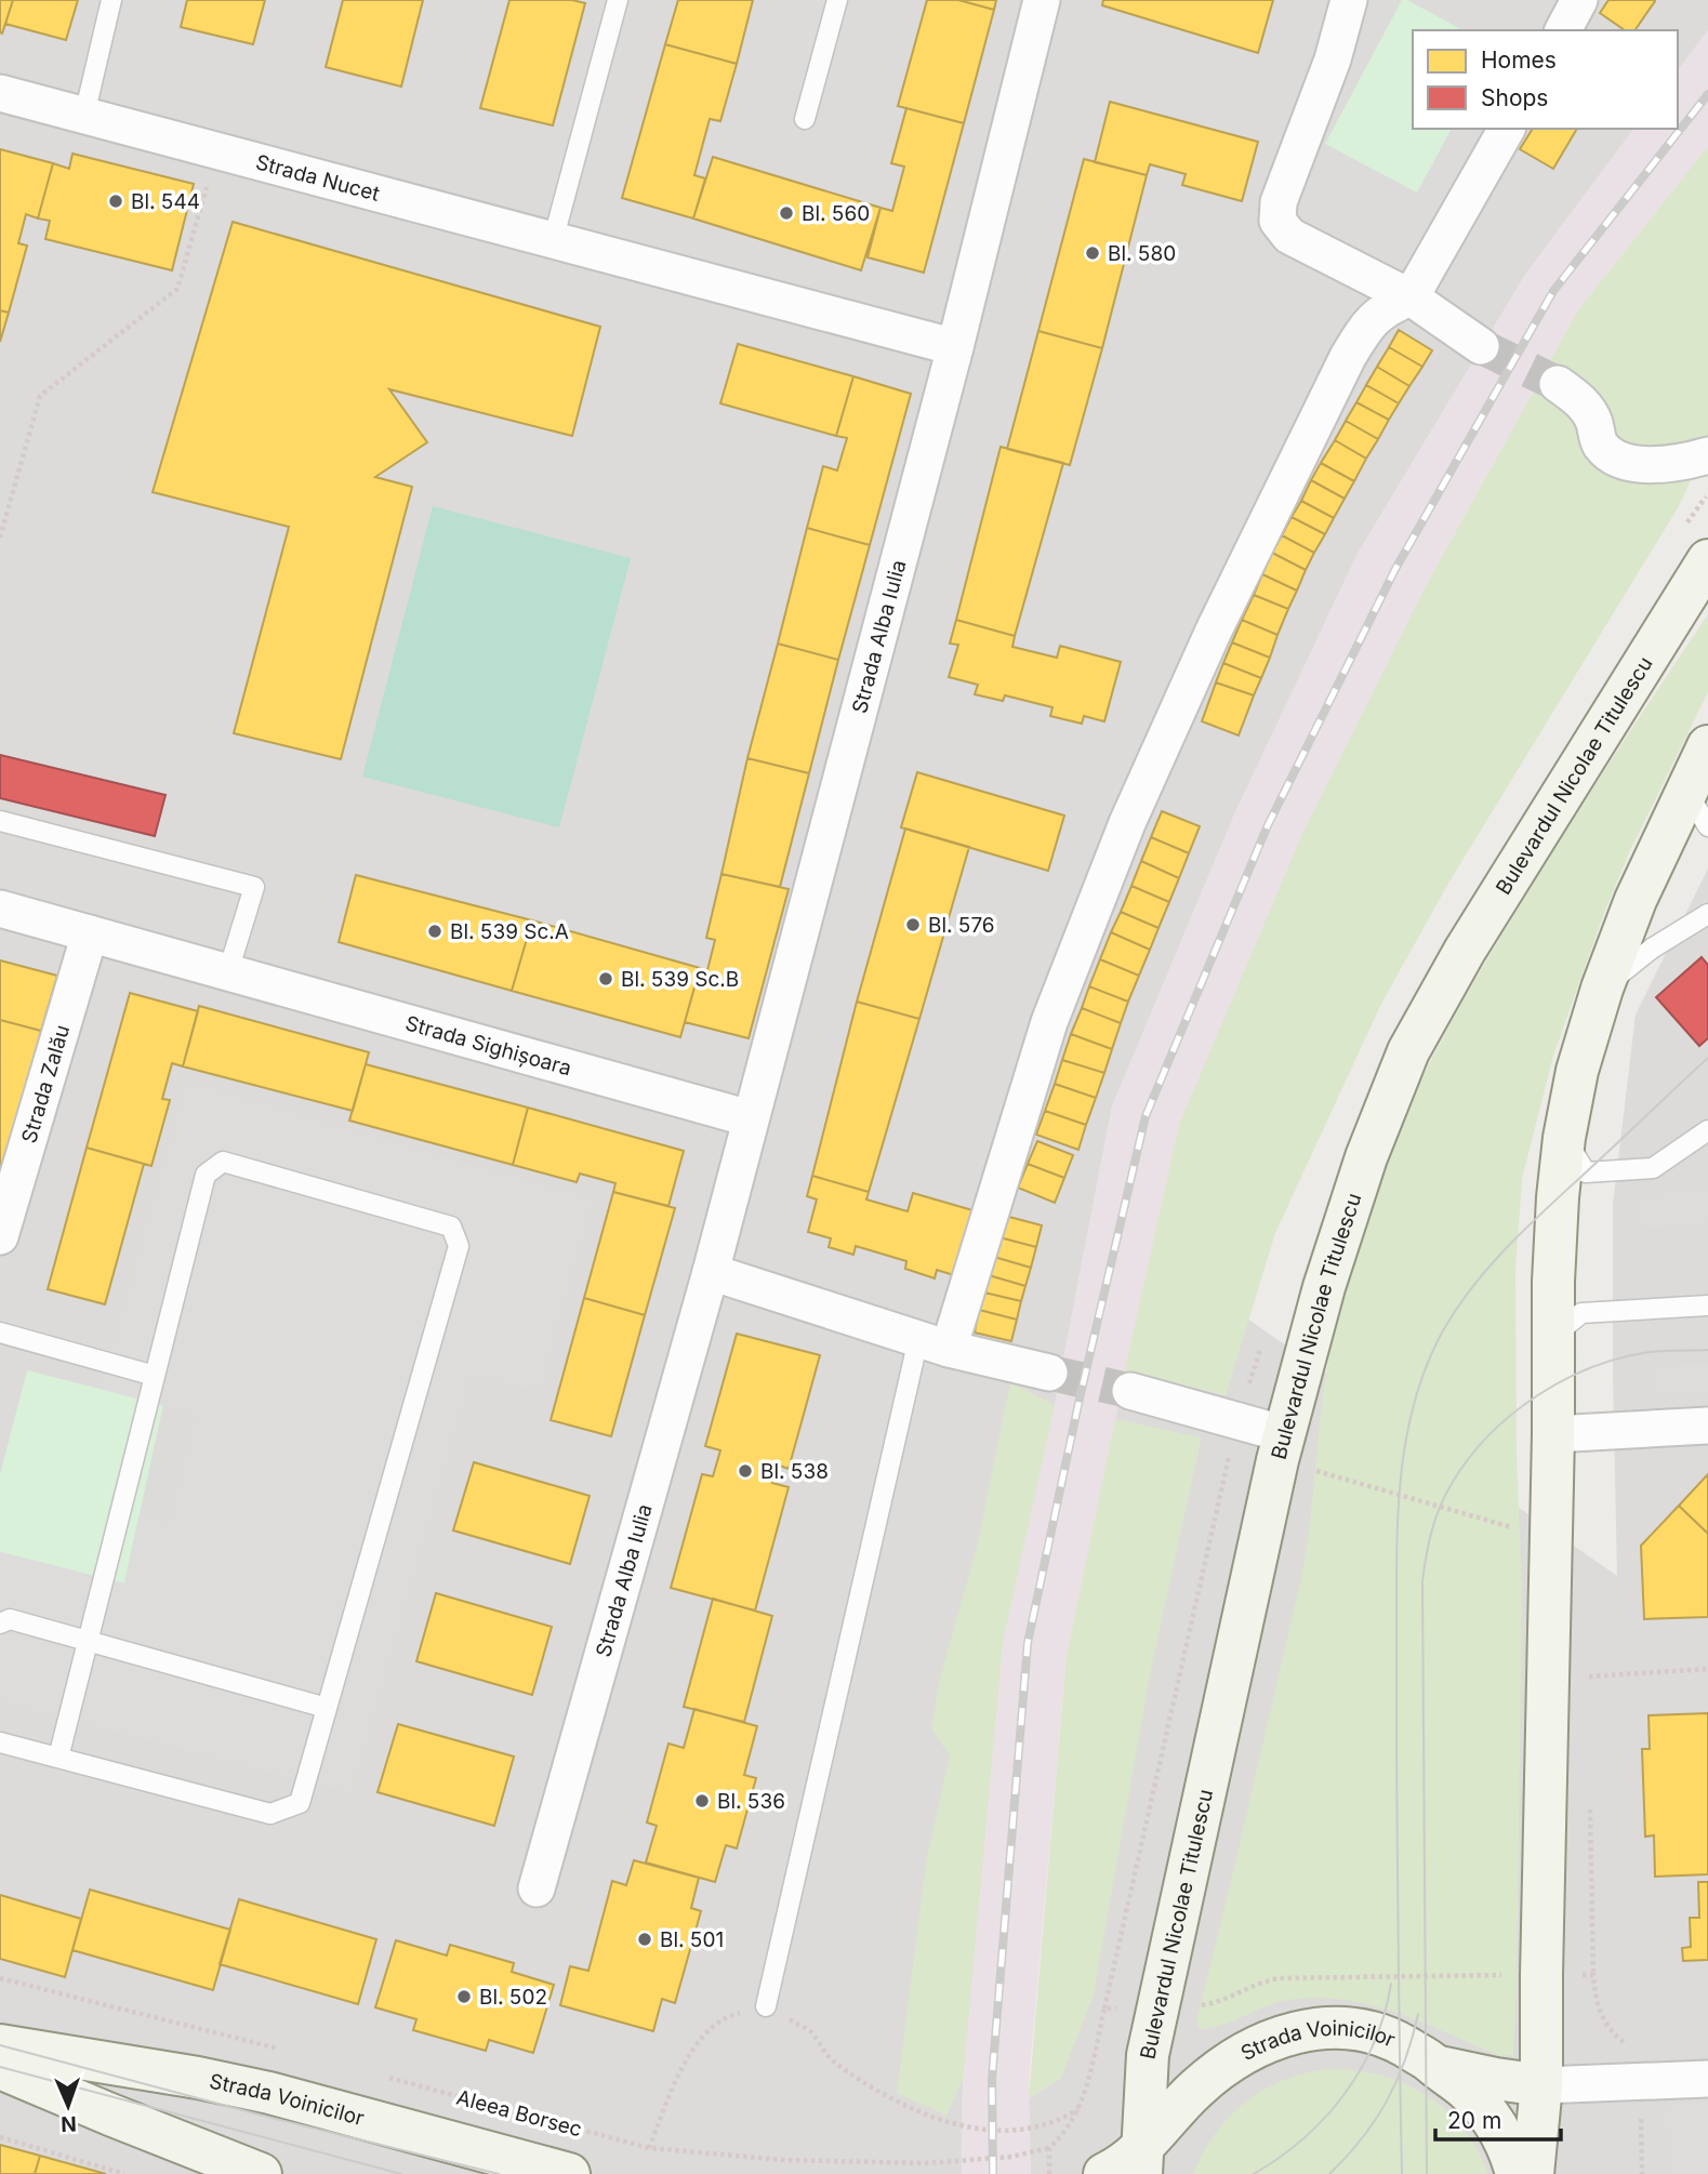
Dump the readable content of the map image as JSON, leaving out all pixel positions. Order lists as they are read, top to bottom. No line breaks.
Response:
{"streets":{"main road":["Bulevardul Nicolae Titulescu","Strada Voinicilor"],"street":["Strada Nucet","Strada Alba Iulia","Strada Sighișoara","Strada Zalău"],"path":["Aleea Borsec"]},"crossings":[["Strada Nucet","Strada Alba Iulia"],["Strada Alba Iulia","Strada Sighișoara"],["Bulevardul Nicolae Titulescu","Strada Voinicilor"],["Strada Sighișoara","Strada Zalău"]],"places":["Bl. 544","Bl. 560","Bl. 580","Bl. 576","Bl. 539 Sc.A","Bl. 539 Sc.B","Bl. 538","Bl. 536","Bl. 501","Bl. 502"],"legend":["Homes","Shops"],"scale_bar":"20 m","north":"bottom"}
